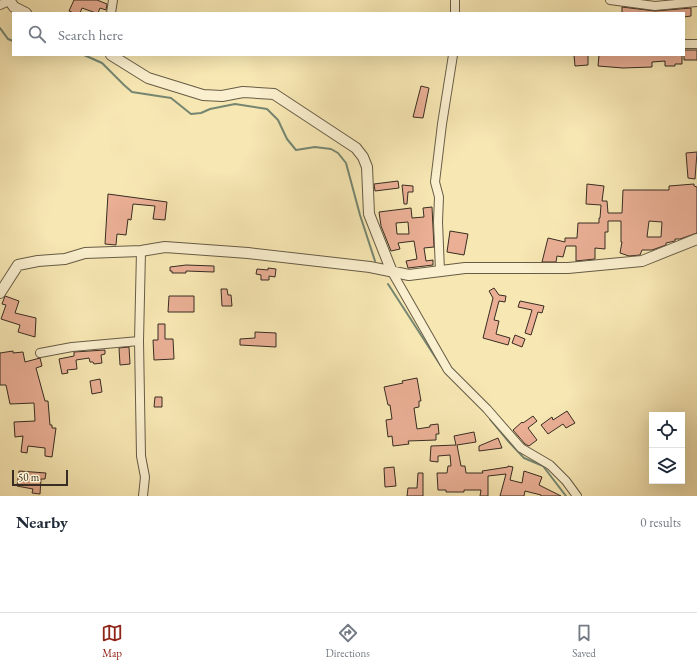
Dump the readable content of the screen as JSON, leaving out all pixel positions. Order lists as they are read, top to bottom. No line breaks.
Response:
{"scale_bar":"50 m","page":{"search":"Search here","scale":"50 m","heading":["Nearby","0 results"],"nav":["Map","Directions","Saved"]}}
